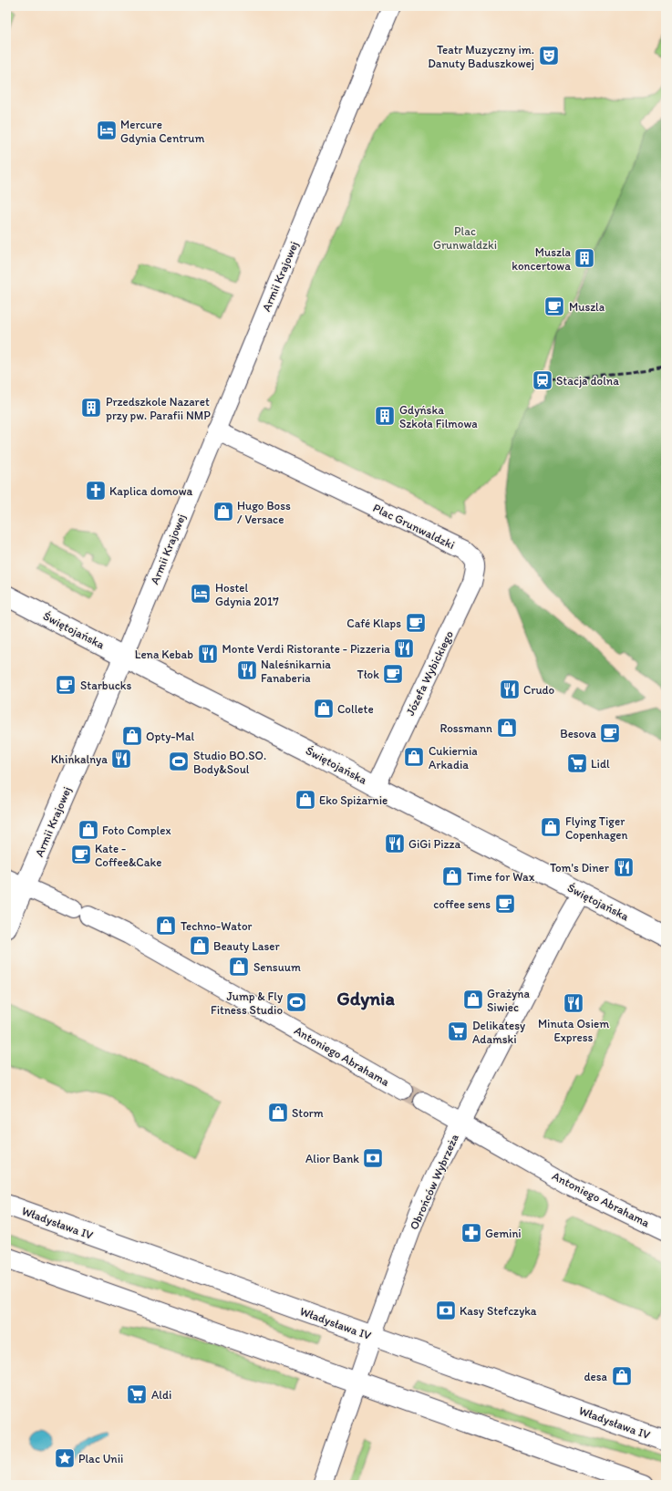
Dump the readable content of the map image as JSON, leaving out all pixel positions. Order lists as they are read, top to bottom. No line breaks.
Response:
{"streets":{"main road":["Armii Krajowej","Świętojańska","Władysława IV"],"street":["Plac Grunwaldzki","Józefa Wybickiego","Antoniego Abrahama","Obrońców Wybrzeża"]},"crossings":[["Armii Krajowej","Plac Grunwaldzki"],["Armii Krajowej","Świętojańska"],["Armii Krajowej","Antoniego Abrahama"],["Plac Grunwaldzki","Józefa Wybickiego"],["Świętojańska","Józefa Wybickiego"],["Świętojańska","Obrońców Wybrzeża"],["Antoniego Abrahama","Obrońców Wybrzeża"],["Obrońców Wybrzeża","Władysława IV"]],"districts":["Gdynia"],"parks":["Plac Grunwaldzki"],"places":{"theatre":["Teatr Muzyczny im. Danuty Baduszkowej"],"hotel":["Mercure Gdynia Centrum","Hostel Gdynia 2017"],"building":["Muszla koncertowa","Przedszkole Nazaret przy pw. Parafii NMP","Gdyńska Szkoła Filmowa"],"cafe":["Muszla","Café Klaps","Tłok","Starbucks","Besova","Kate - Coffee&Cake","coffee sens"],"station":["Stacja dolna"],"church":["Kaplica domowa"],"shop":["Hugo Boss / Versace","Collete","Rossmann","Opty-Mal","Cukiernia Arkadia","Eko Spiżarnie","Flying Tiger Copenhagen","Foto Complex","Time for Wax","Techno-Wator","Beauty Laser","Sensuum","Grażyna Siwiec","Storm","desa"],"restaurant":["Monte Verdi Ristorante - Pizzeria","Lena Kebab","Naleśnikarnia Fanaberia","Crudo","Khinkalnya","GiGi Pizza","Tom's Diner","Minuta Osiem Express"],"sports":["Studio BO.SO. Body&Soul","Jump & Fly Fitness Studio"],"supermarket":["Lidl","Delikatesy Adamski","Aldi"],"bank":["Alior Bank","Kasy Stefczyka"],"pharmacy":["Gemini"],"place":["Plac Unii"]}}
